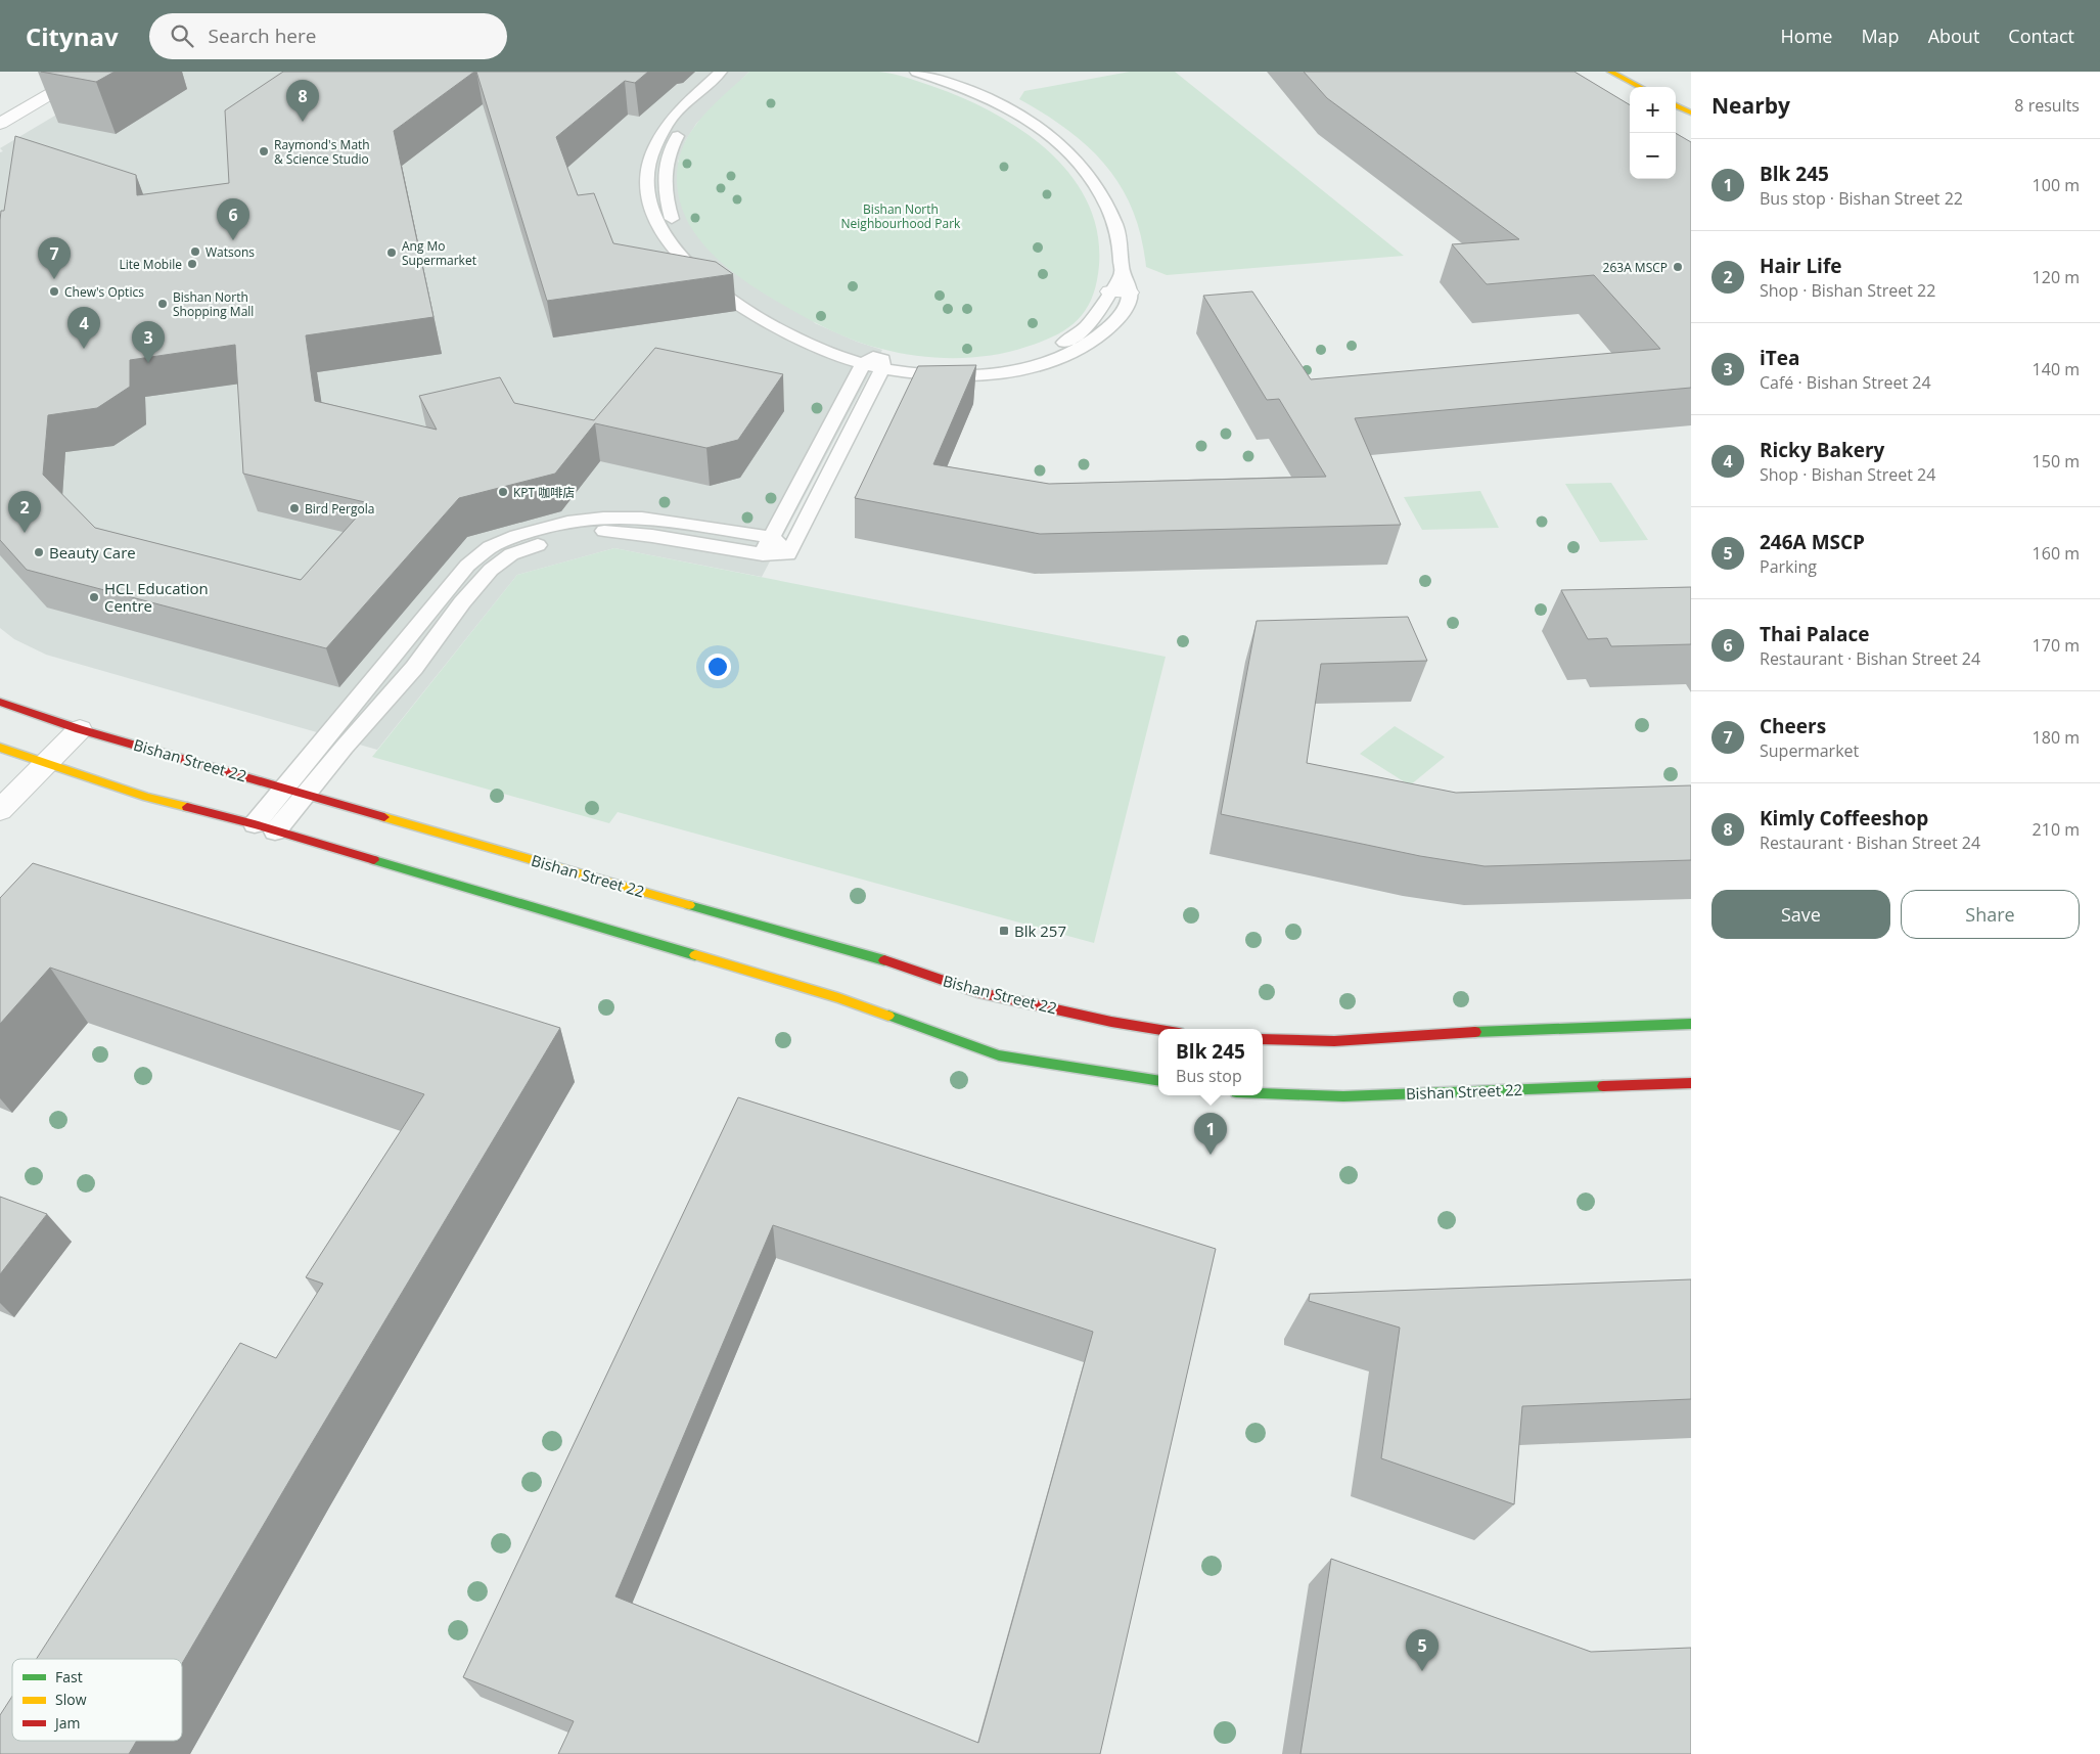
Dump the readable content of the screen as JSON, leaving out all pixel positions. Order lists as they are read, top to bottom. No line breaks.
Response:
{"streets":{"main road":["Bishan Street 22"]},"parks":["Bishan North Neighbourhood Park"],"places":{"other":["Raymond's Math & Science Studio","Watsons","Ang Mo Supermarket","Lite Mobile","263A MSCP","Chew's Optics","Bishan North Shopping Mall","KPT 咖啡店","Bird Pergola","Beauty Care","HCL Education Centre"],"transit":["Blk 257"]},"legend":["Fast","Slow","Jam"],"page":{"header":"Citynav","search":"Search here","nav":["Home","Map","About","Contact"],"heading":["Nearby","8 results"],"pins":["8","6","7","4","3","2","1","5"],"map_buttons":["+","−"],"list":[{"mark":"1","name":"Blk 245","note":"Bus stop · Bishan Street 22","value":"100 m"},{"mark":"2","name":"Hair Life","note":"Shop · Bishan Street 22","value":"120 m"},{"mark":"3","name":"iTea","note":"Café · Bishan Street 24","value":"140 m"},{"mark":"4","name":"Ricky Bakery","note":"Shop · Bishan Street 24","value":"150 m"},{"mark":"5","name":"246A MSCP","note":"Parking","value":"160 m"},{"mark":"6","name":"Thai Palace","note":"Restaurant · Bishan Street 24","value":"170 m"},{"mark":"7","name":"Cheers","note":"Supermarket","value":"180 m"},{"mark":"8","name":"Kimly Coffeeshop","note":"Restaurant · Bishan Street 24","value":"210 m"}],"buttons":["Save","Share"],"popup":["Blk 245","Bus stop"]}}
